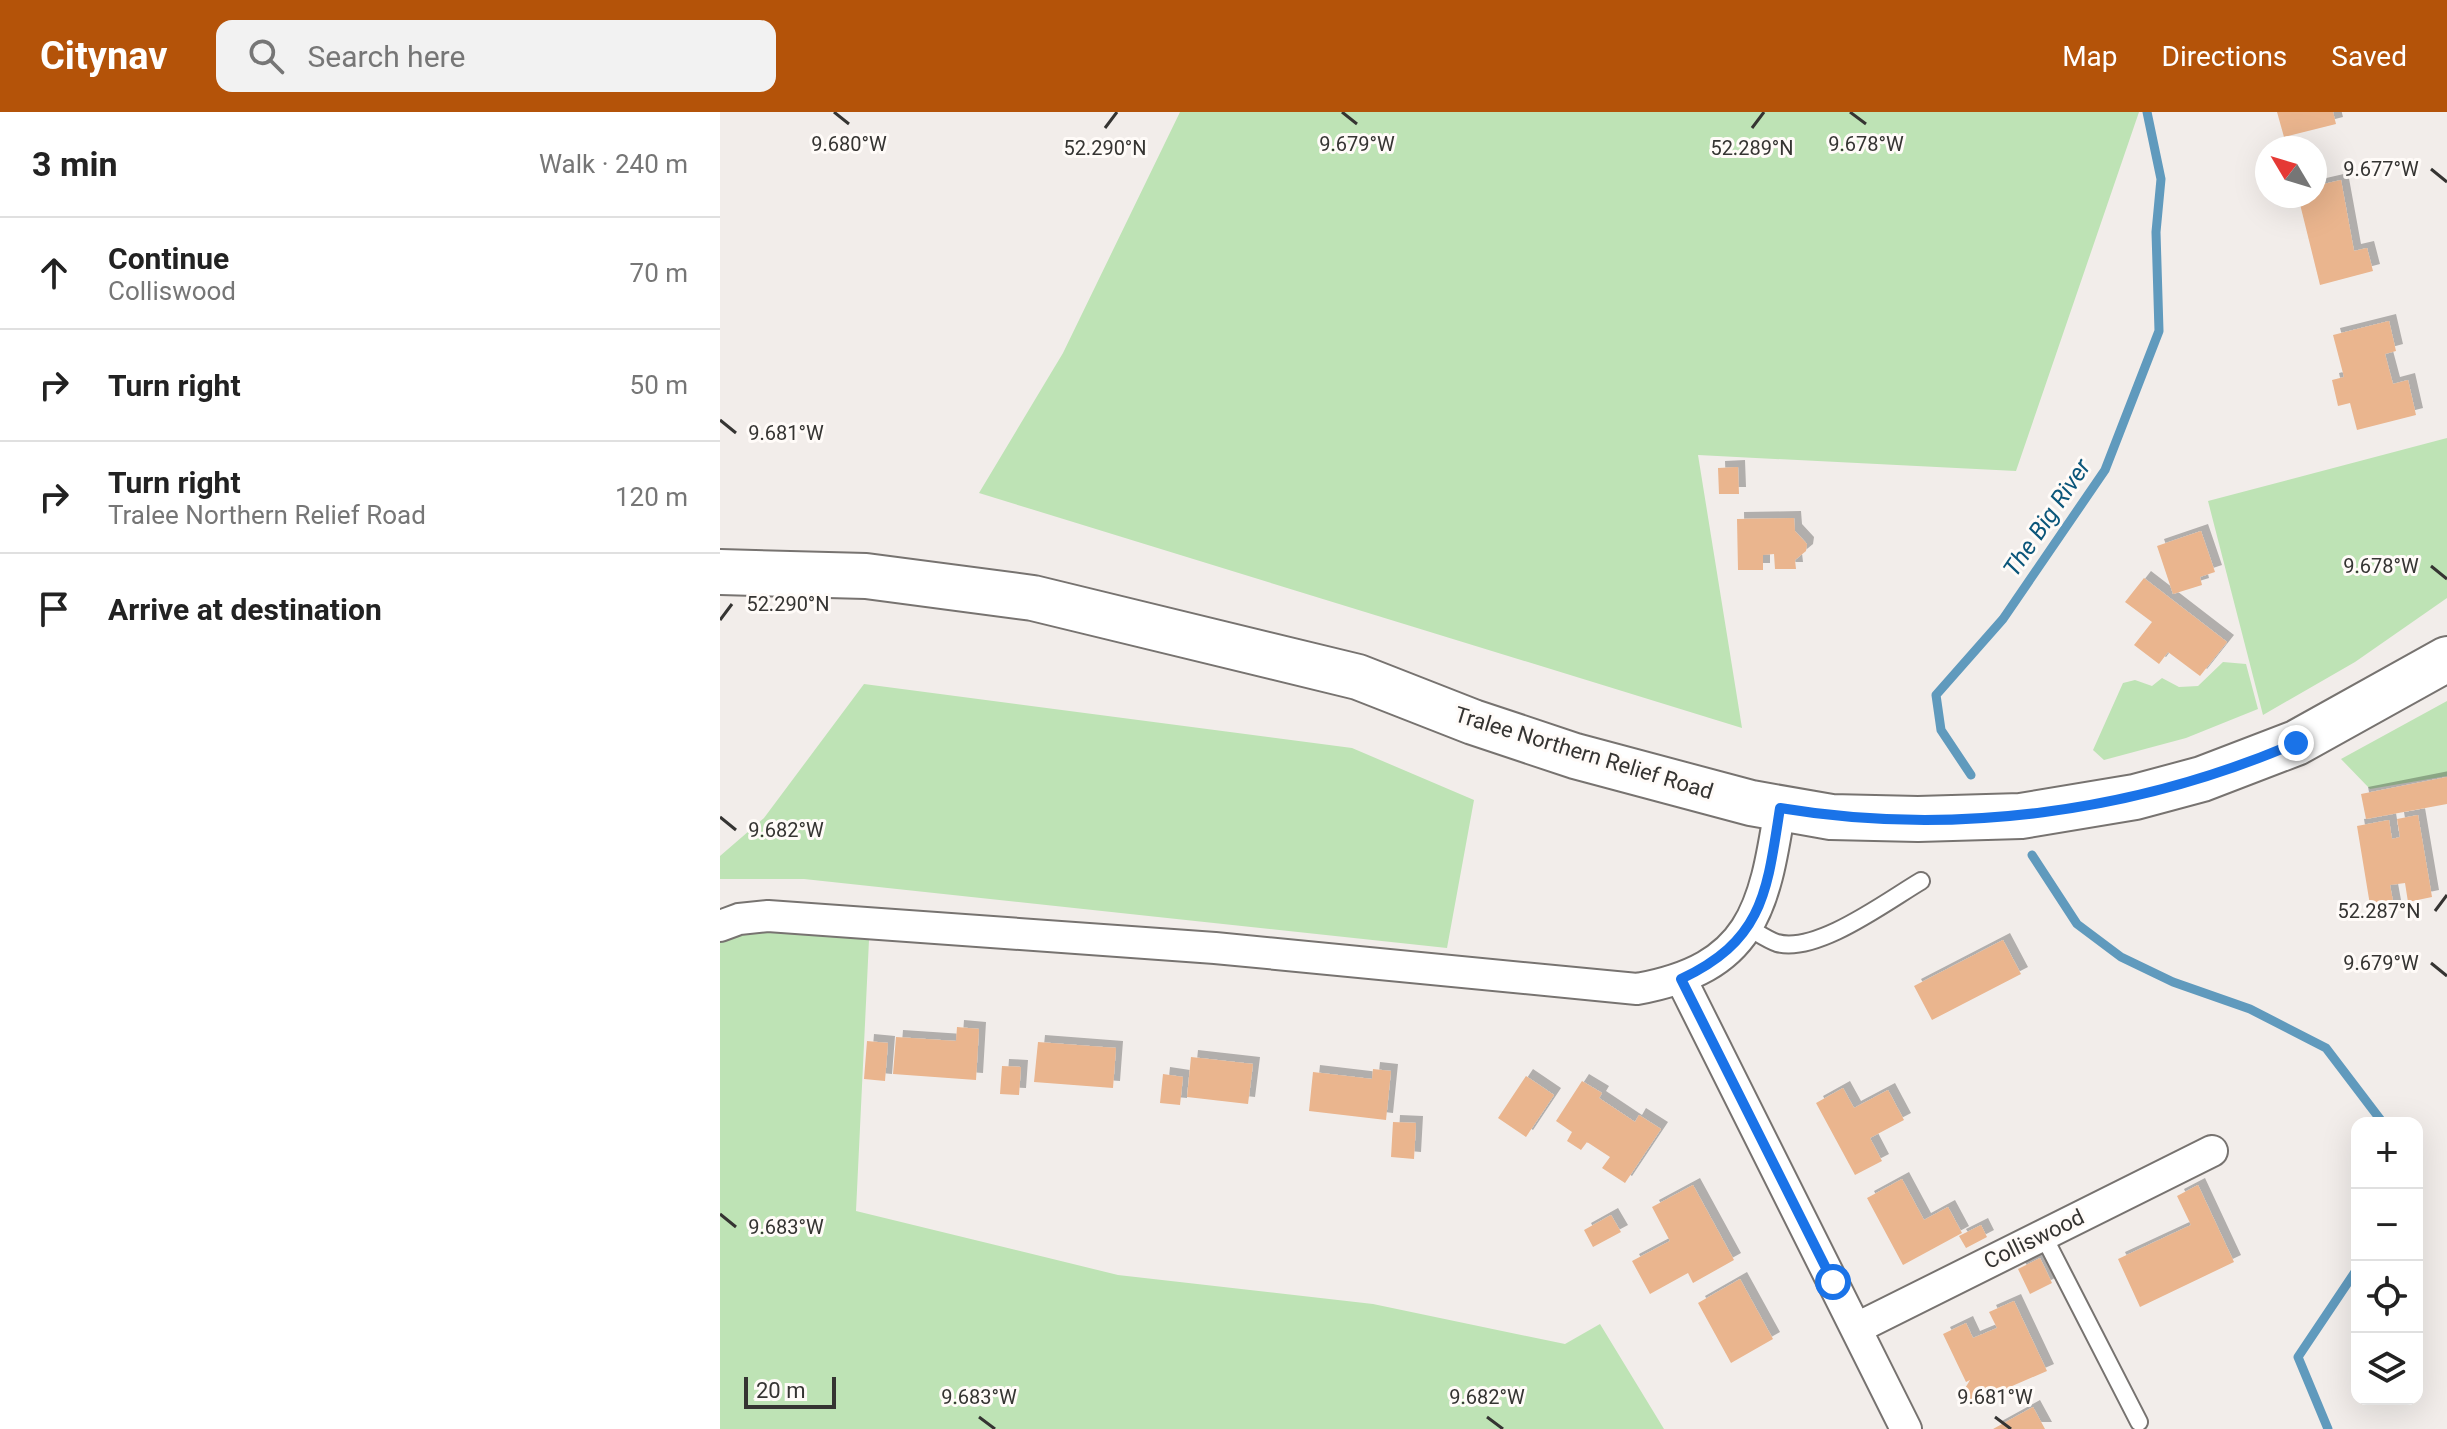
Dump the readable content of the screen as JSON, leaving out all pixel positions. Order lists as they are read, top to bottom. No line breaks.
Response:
{"streets":{"street":["Tralee Northern Relief Road","Colliswood"]},"water":["The Big River"],"scale_bar":"20 m","north":"top left","page":{"header":"Citynav","search":"Search here","nav":["Map","Directions","Saved"],"heading":["3 min","Walk · 240 m"],"list":[["Continue","Colliswood","70 m"],["Turn right","50 m"],["Turn right","Tralee Northern Relief Road","120 m"],"Arrive at destination"],"map_buttons":["+","−"],"scale":"20 m"},"coordinates":["9.680°W","9.678°W","9.679°W","52.290°N","52.289°N","9.677°W","9.681°W","9.682°W","52.287°N","9.683°W"]}
